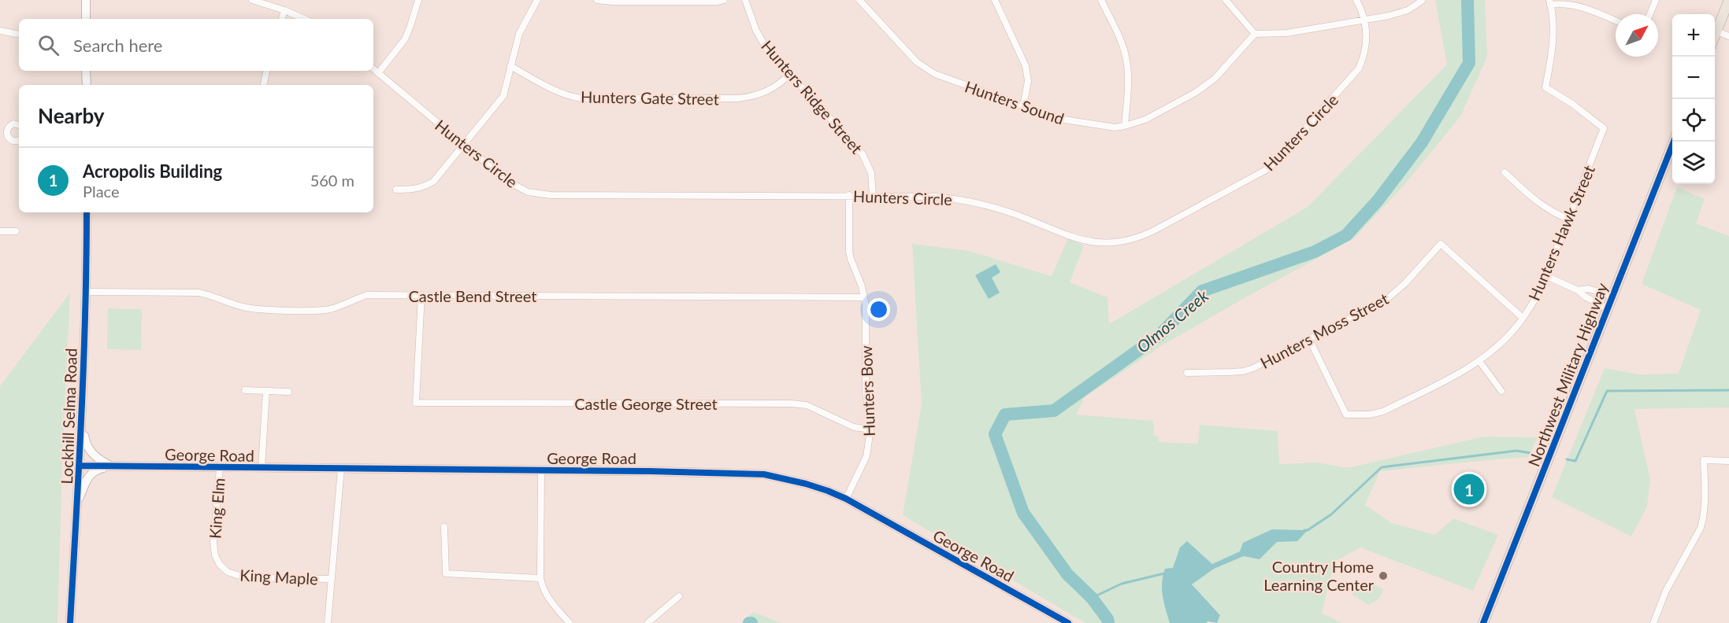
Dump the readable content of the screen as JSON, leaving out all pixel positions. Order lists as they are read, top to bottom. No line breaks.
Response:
{"streets":{"main road":["Northwest Military Highway"],"street":["Hunters Ridge Street","Hunters Gate Street","Hunters Sound","Hunters Circle","Hunters Hawk Street","Castle Bend Street","Hunters Moss Street","Hunters Bow","Castle George Street","Lockhill Selma Road","George Road","King Elm","King Maple"]},"crossings":[["Hunters Ridge Street","Hunters Gate Street"],["Hunters Ridge Street","Hunters Circle"],["Hunters Circle","Hunters Bow"],["Hunters Hawk Street","Hunters Moss Street"],["Castle Bend Street","Hunters Bow"],["Castle Bend Street","Castle George Street"],["Castle Bend Street","Lockhill Selma Road"],["Hunters Bow","Castle George Street"],["Hunters Bow","George Road"],["Lockhill Selma Road","George Road"],["George Road","King Elm"],["King Elm","King Maple"]],"water":["Olmos Creek"],"places":["Country Home Learning Center"],"north":"top right","page":{"map_buttons":["+","−"],"search":"Search here","heading":"Nearby","list":[{"mark":"1","name":"Acropolis Building","note":"Place","value":"560 m"}],"pins":"1"}}
